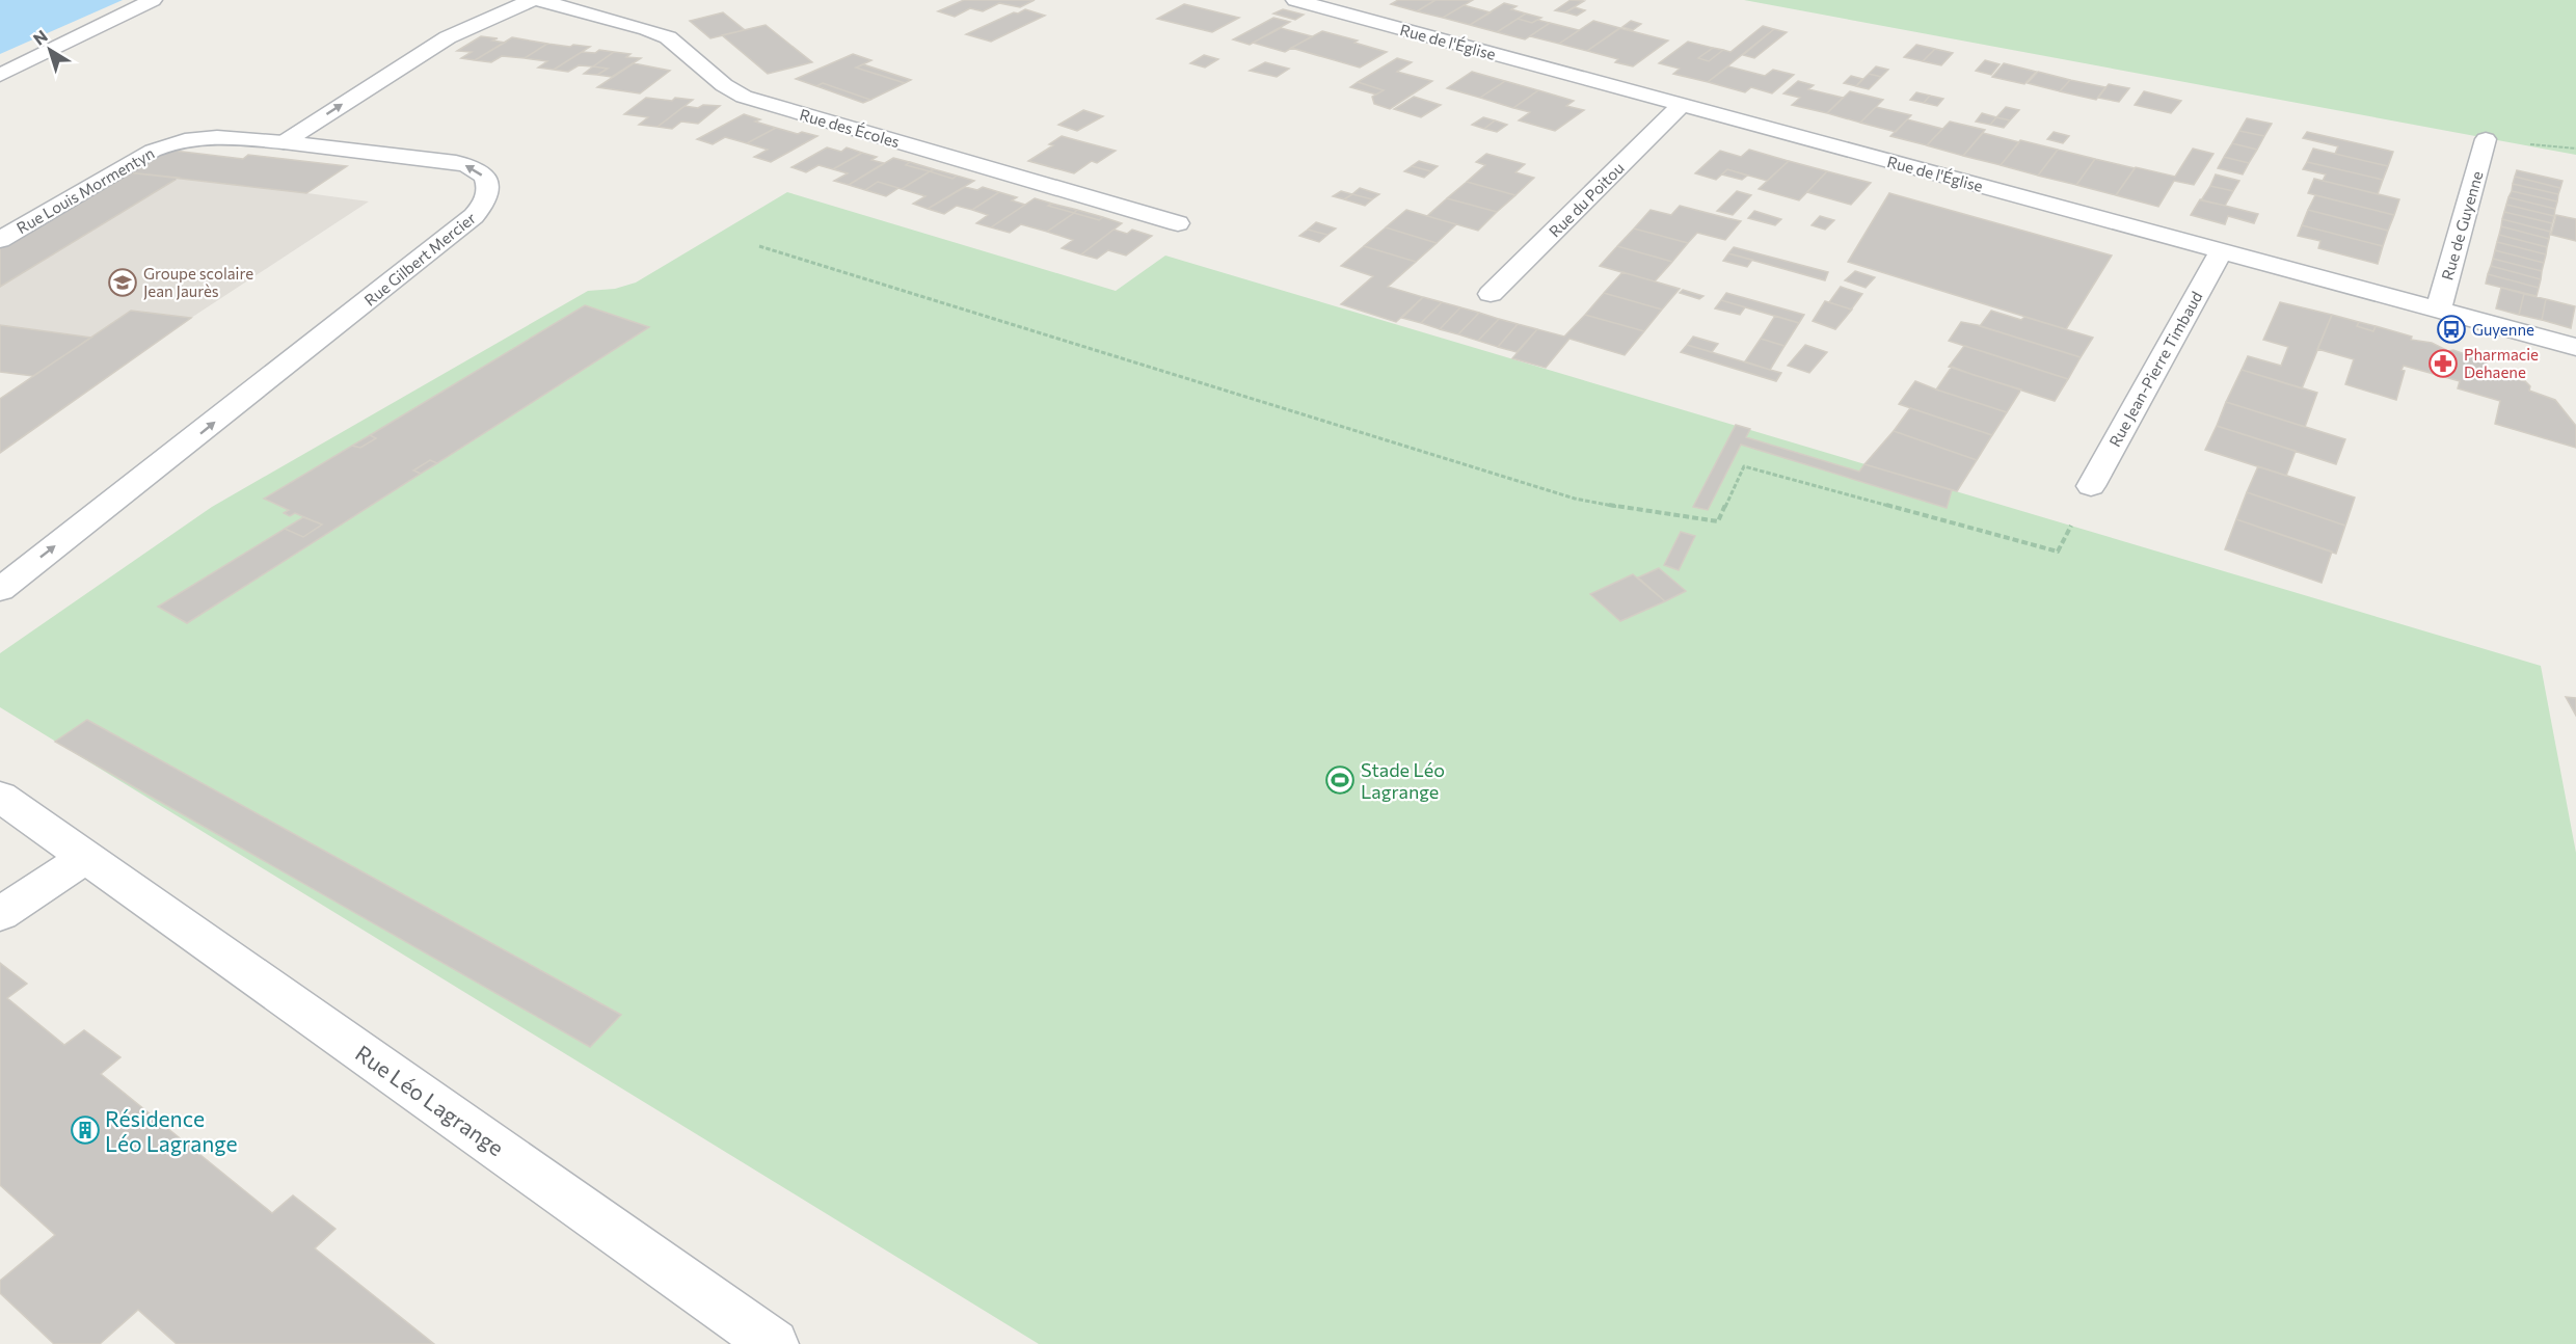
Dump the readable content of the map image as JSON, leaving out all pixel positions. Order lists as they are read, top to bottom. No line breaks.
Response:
{"streets":{"street":["Rue de l'Église","Rue des Écoles","Rue Louis Mormentyn","Rue du Poitou","Rue de Guyenne","Rue Gilbert Mercier","Rue Jean-Pierre Timbaud","Rue Léo Lagrange"]},"crossings":[["Rue de l'Église","Rue du Poitou"],["Rue de l'Église","Rue de Guyenne"],["Rue de l'Église","Rue Jean-Pierre Timbaud"],["Rue Louis Mormentyn","Rue Gilbert Mercier"]],"places":{"school or university":["Groupe scolaire Jean Jaurès"],"bus stop":["Guyenne"],"pharmacy":["Pharmacie Dehaene"],"sports":["Stade Léo Lagrange"],"building":["Résidence Léo Lagrange"]},"north":"top left"}
